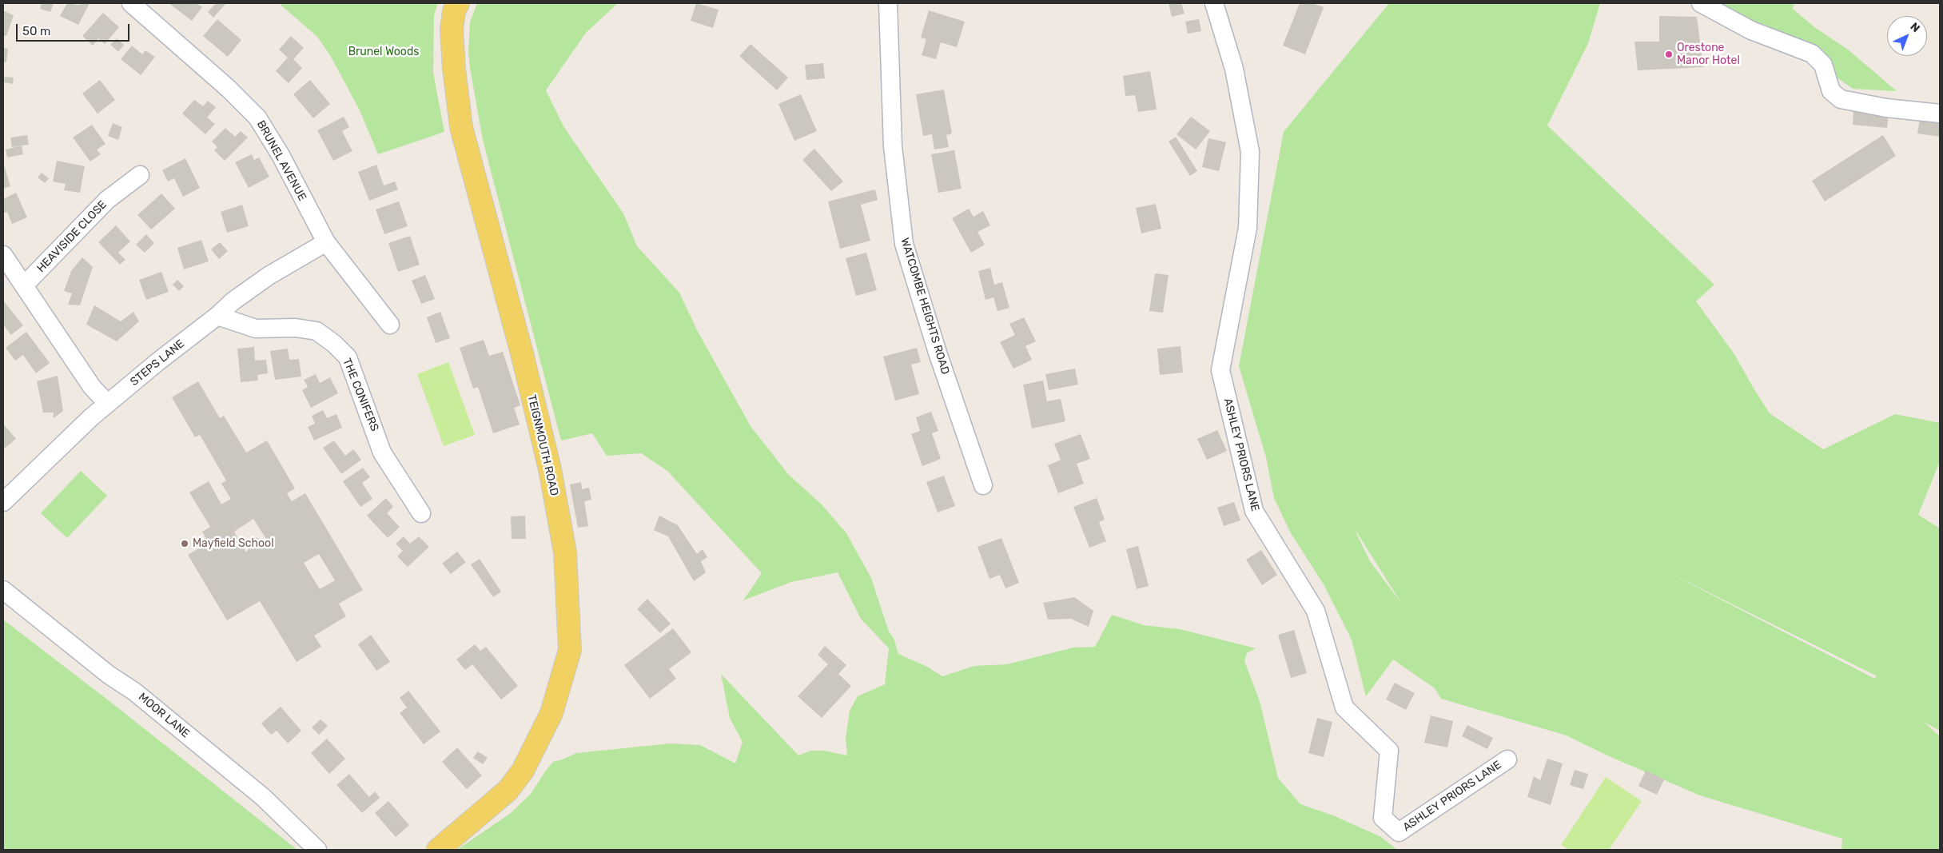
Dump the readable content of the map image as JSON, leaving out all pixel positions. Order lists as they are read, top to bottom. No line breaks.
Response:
{"streets":{"main road":["TEIGNMOUTH ROAD"],"street":["BRUNEL AVENUE","HEAVISIDE CLOSE","WATCOMBE HEIGHTS ROAD","STEPS LANE","THE CONIFERS","ASHLEY PRIORS LANE","MOOR LANE"]},"crossings":[["BRUNEL AVENUE","STEPS LANE"],["STEPS LANE","THE CONIFERS"]],"parks":["Brunel Woods"],"places":["Orestone Manor Hotel","Mayfield School"],"scale_bar":"50 m","north":"top right"}
